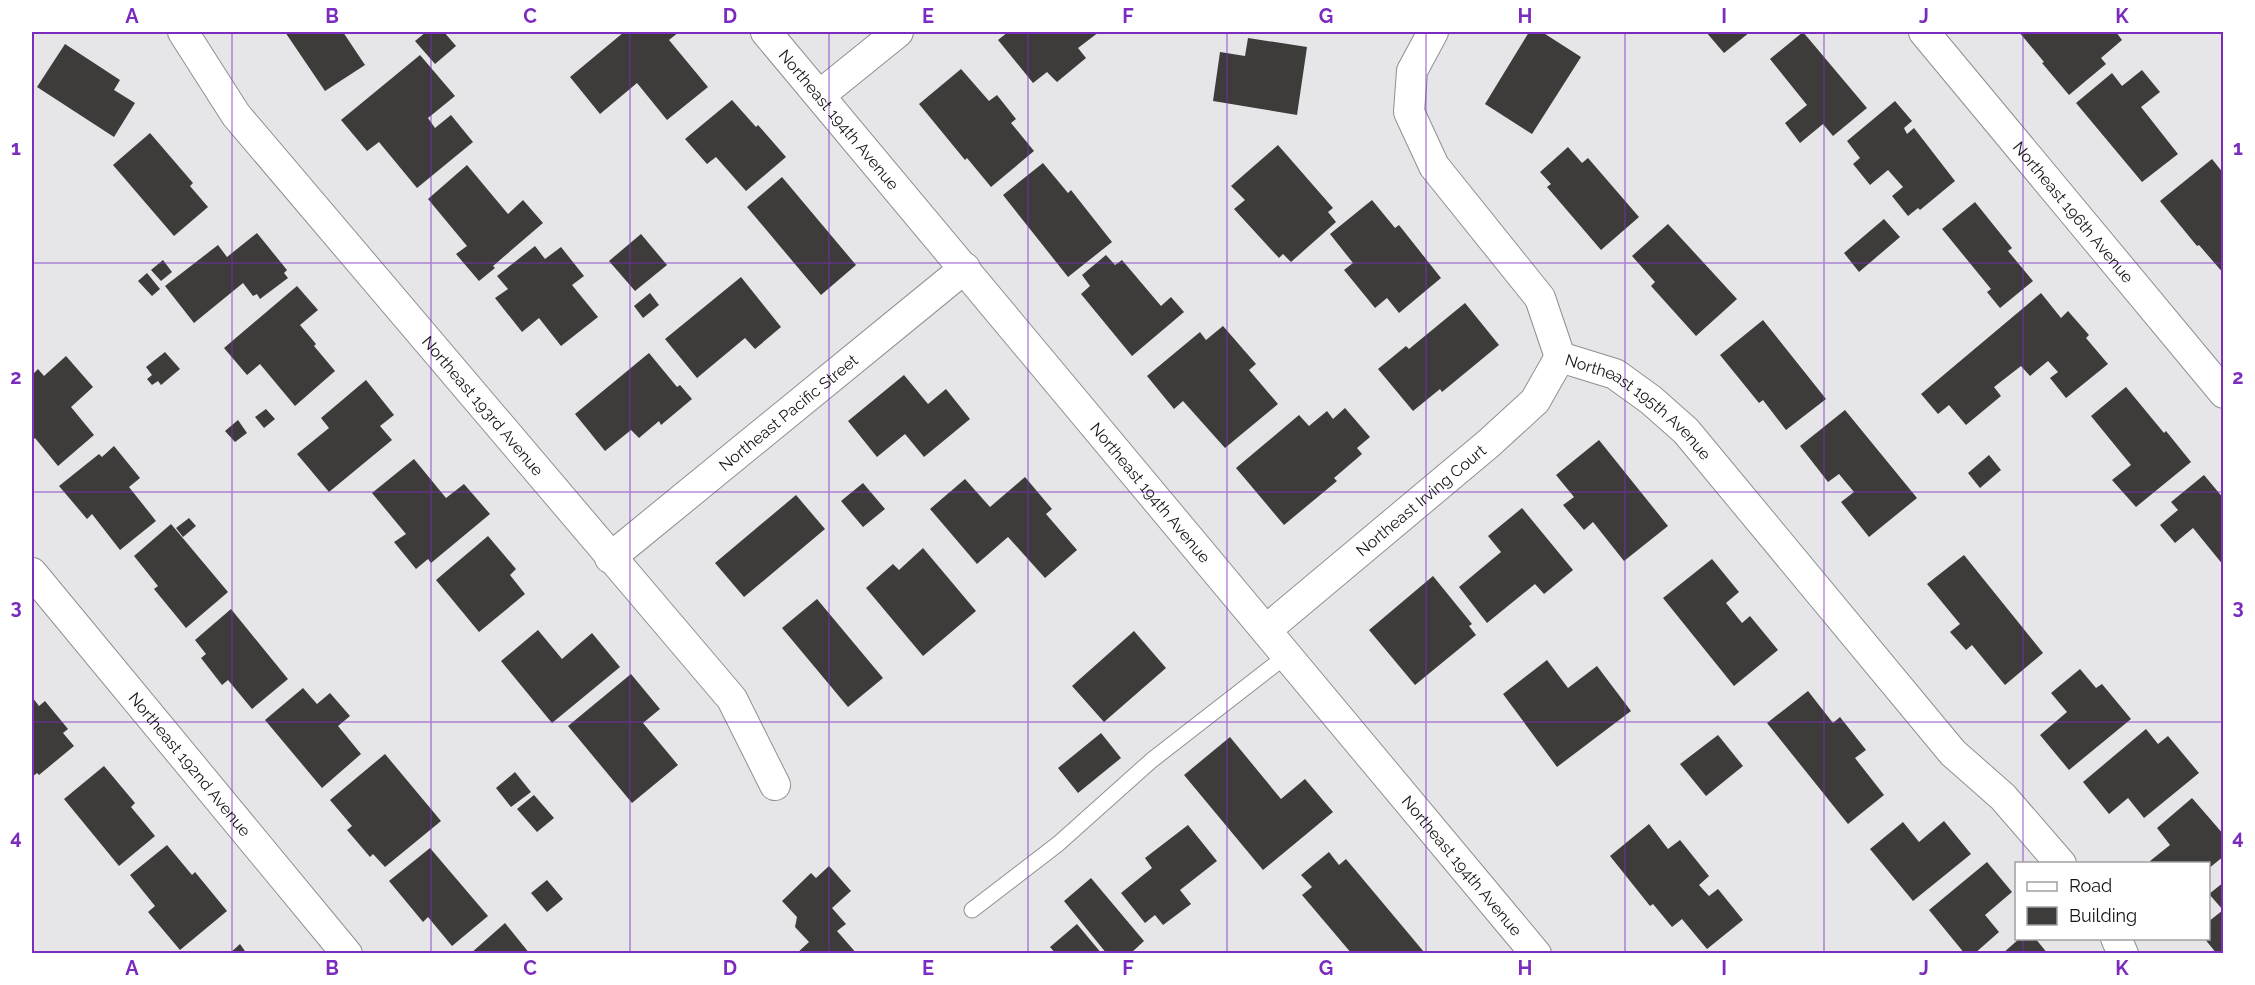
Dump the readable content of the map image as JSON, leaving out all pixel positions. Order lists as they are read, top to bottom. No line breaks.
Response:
{"streets":{"street":["Northeast 194th Avenue","Northeast 196th Avenue","Northeast 193rd Avenue","Northeast 195th Avenue","Northeast Pacific Street","Northeast Irving Court","Northeast 192nd Avenue"]},"crossings":[["Northeast 194th Avenue","Northeast Pacific Street"],["Northeast 194th Avenue","Northeast Irving Court"],["Northeast 193rd Avenue","Northeast Pacific Street"],["Northeast 195th Avenue","Northeast Irving Court"]],"legend":["Road","Building"],"grid":{"columns":["A","B","C","D","E","F","G","H","I","J","K"],"rows":["1","2","3","4"]}}
